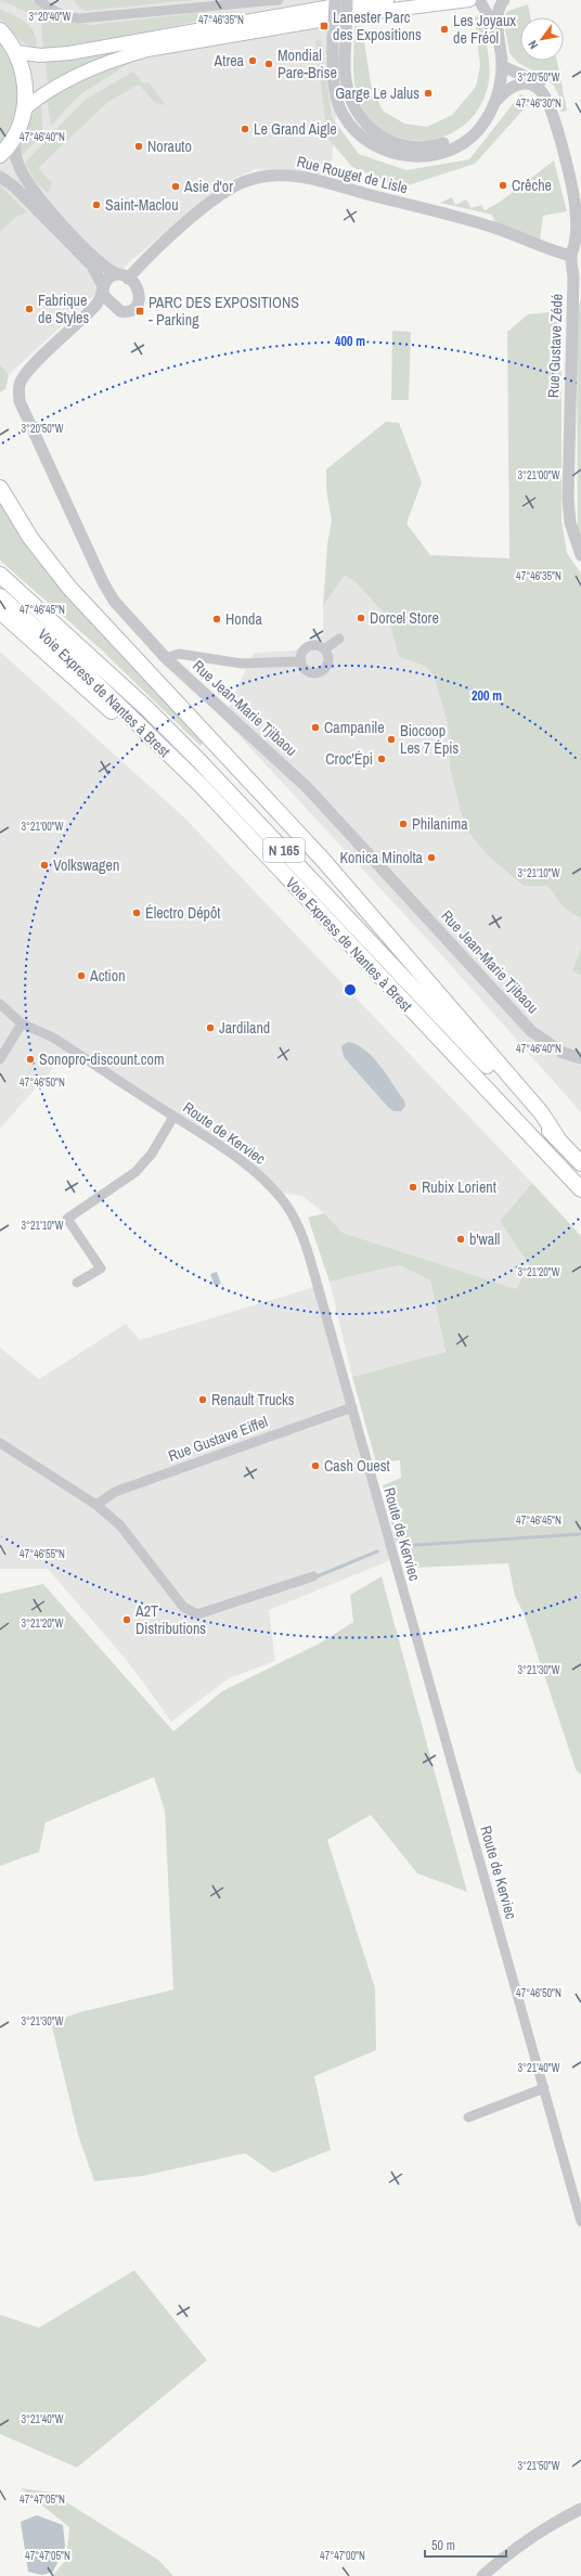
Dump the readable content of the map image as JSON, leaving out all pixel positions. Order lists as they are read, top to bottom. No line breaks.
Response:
{"streets":{"main road":["Voie Express de Nantes à Brest","N 165"],"street":["Rue Rouget de Lisle","Rue Gustave Zédé","Rue Jean-Marie Tjibaou","Route de Kerviec","Rue Gustave Eiffel"]},"crossings":[["Rue Rouget de Lisle","Rue Gustave Zédé"],["Rue Rouget de Lisle","Rue Jean-Marie Tjibaou"],["Voie Express de Nantes à Brest","N 165"],["Route de Kerviec","Rue Gustave Eiffel"]],"places":{"transit":["Lanester Parc des Expositions","PARC DES EXPOSITIONS - Parking"],"other":["Les Joyaux de Fréol","Atrea","Mondial Pare-Brise","Garge Le Jalus","Le Grand Aigle","Norauto","Crêche","Asie d'or","Saint-Maclou","Fabrique de Styles","Dorcel Store","Honda","Campanile","Biocoop Les 7 Épis","Croc'Épi","Philanima","Konica Minolta","Volkswagen","Électro Dépôt","Action","Jardiland","Sonopro-discount.com","Rubix Lorient","b'wall","Renault Trucks","Cash Ouest","A2T Distributions"]},"scale_bar":"50 m","north":"bottom left","coordinates":["3°20'40\"W","47°46'35\"N","3°20'50\"W","47°46'30\"N","47°46'40\"N","3°21'00\"W","47°46'45\"N","3°21'10\"W","47°46'50\"N","3°21'20\"W","47°46'55\"N","3°21'30\"W","3°21'40\"W","3°21'50\"W","47°47'05\"N","47°47'00\"N"],"rings":["400 m","200 m"]}
